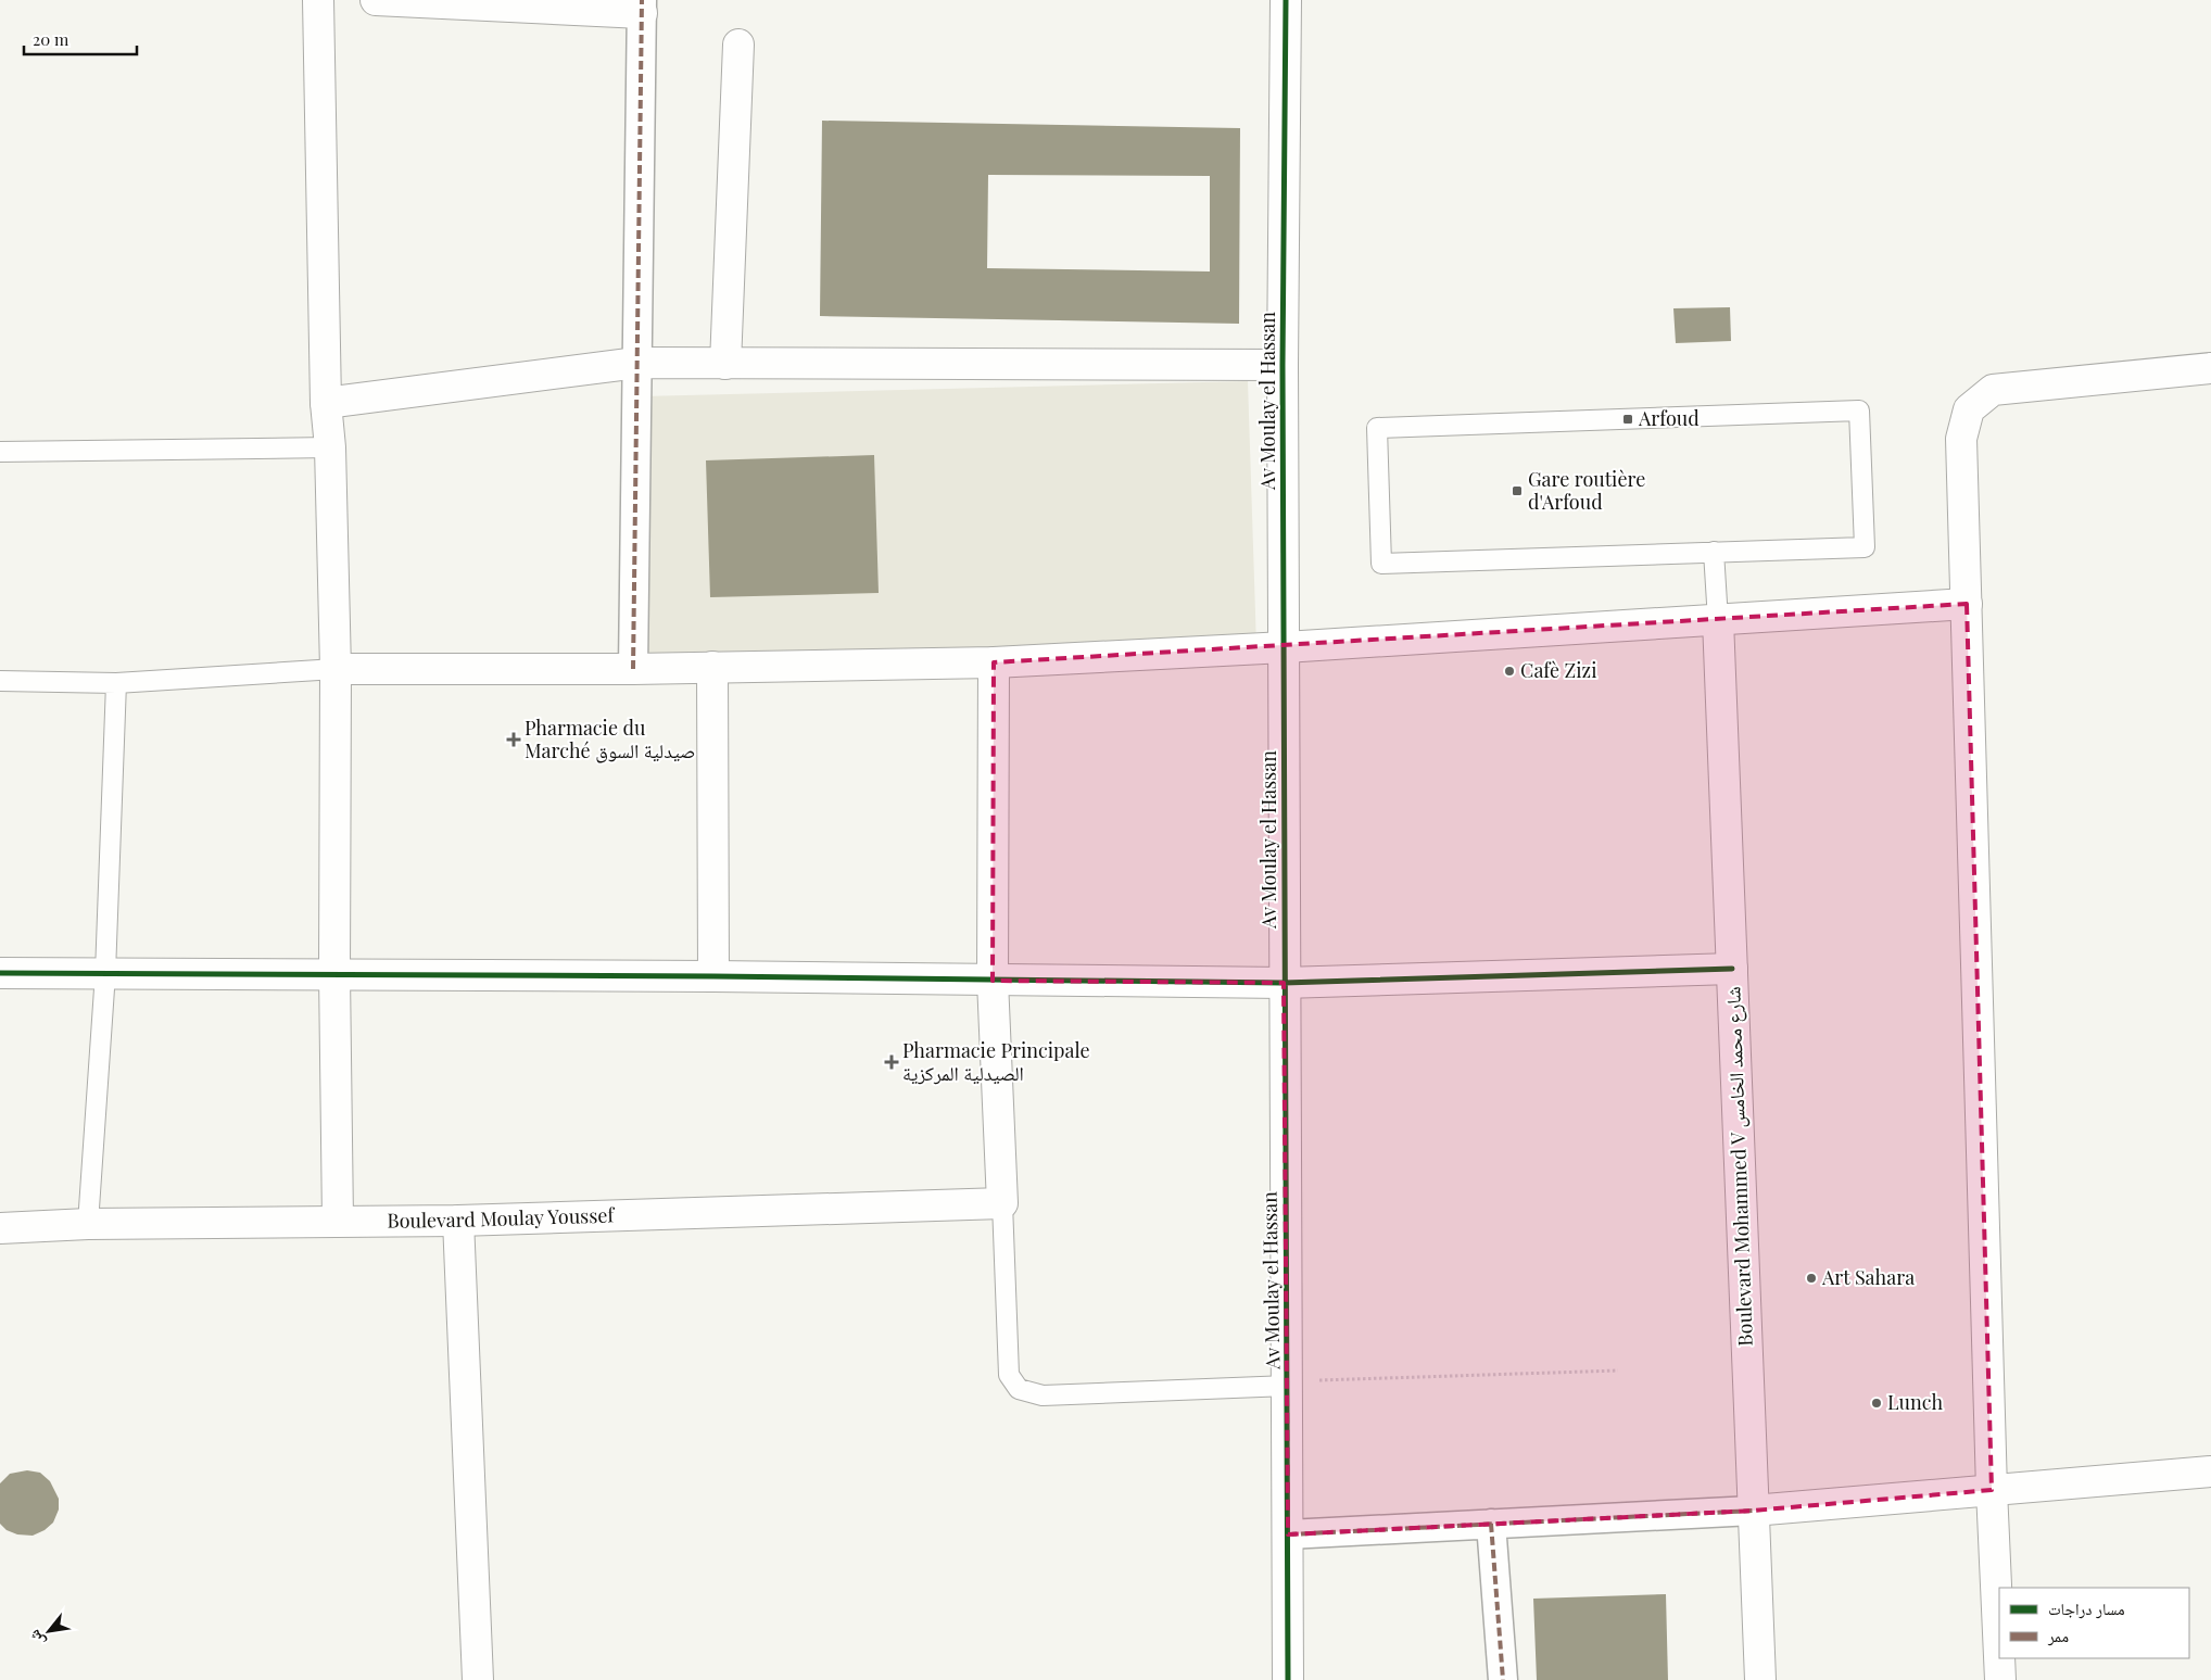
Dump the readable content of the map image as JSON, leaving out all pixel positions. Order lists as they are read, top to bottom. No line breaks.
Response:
{"streets":{"street":["Av Moulay el Hassan","Boulevard Mohammed V شارع محمد الخامس","Boulevard Moulay Youssef"]},"places":{"transit":["Arfoud","Gare routière d'Arfoud"],"other":["Cafè Zizi","Art Sahara","Lunch"],"health":["Pharmacie du Marché صيدلية السوق","Pharmacie Principale الصيدلية المركزية"]},"legend":["مسار دراجات","ممر"],"scale_bar":"20 m","north":"bottom left"}
